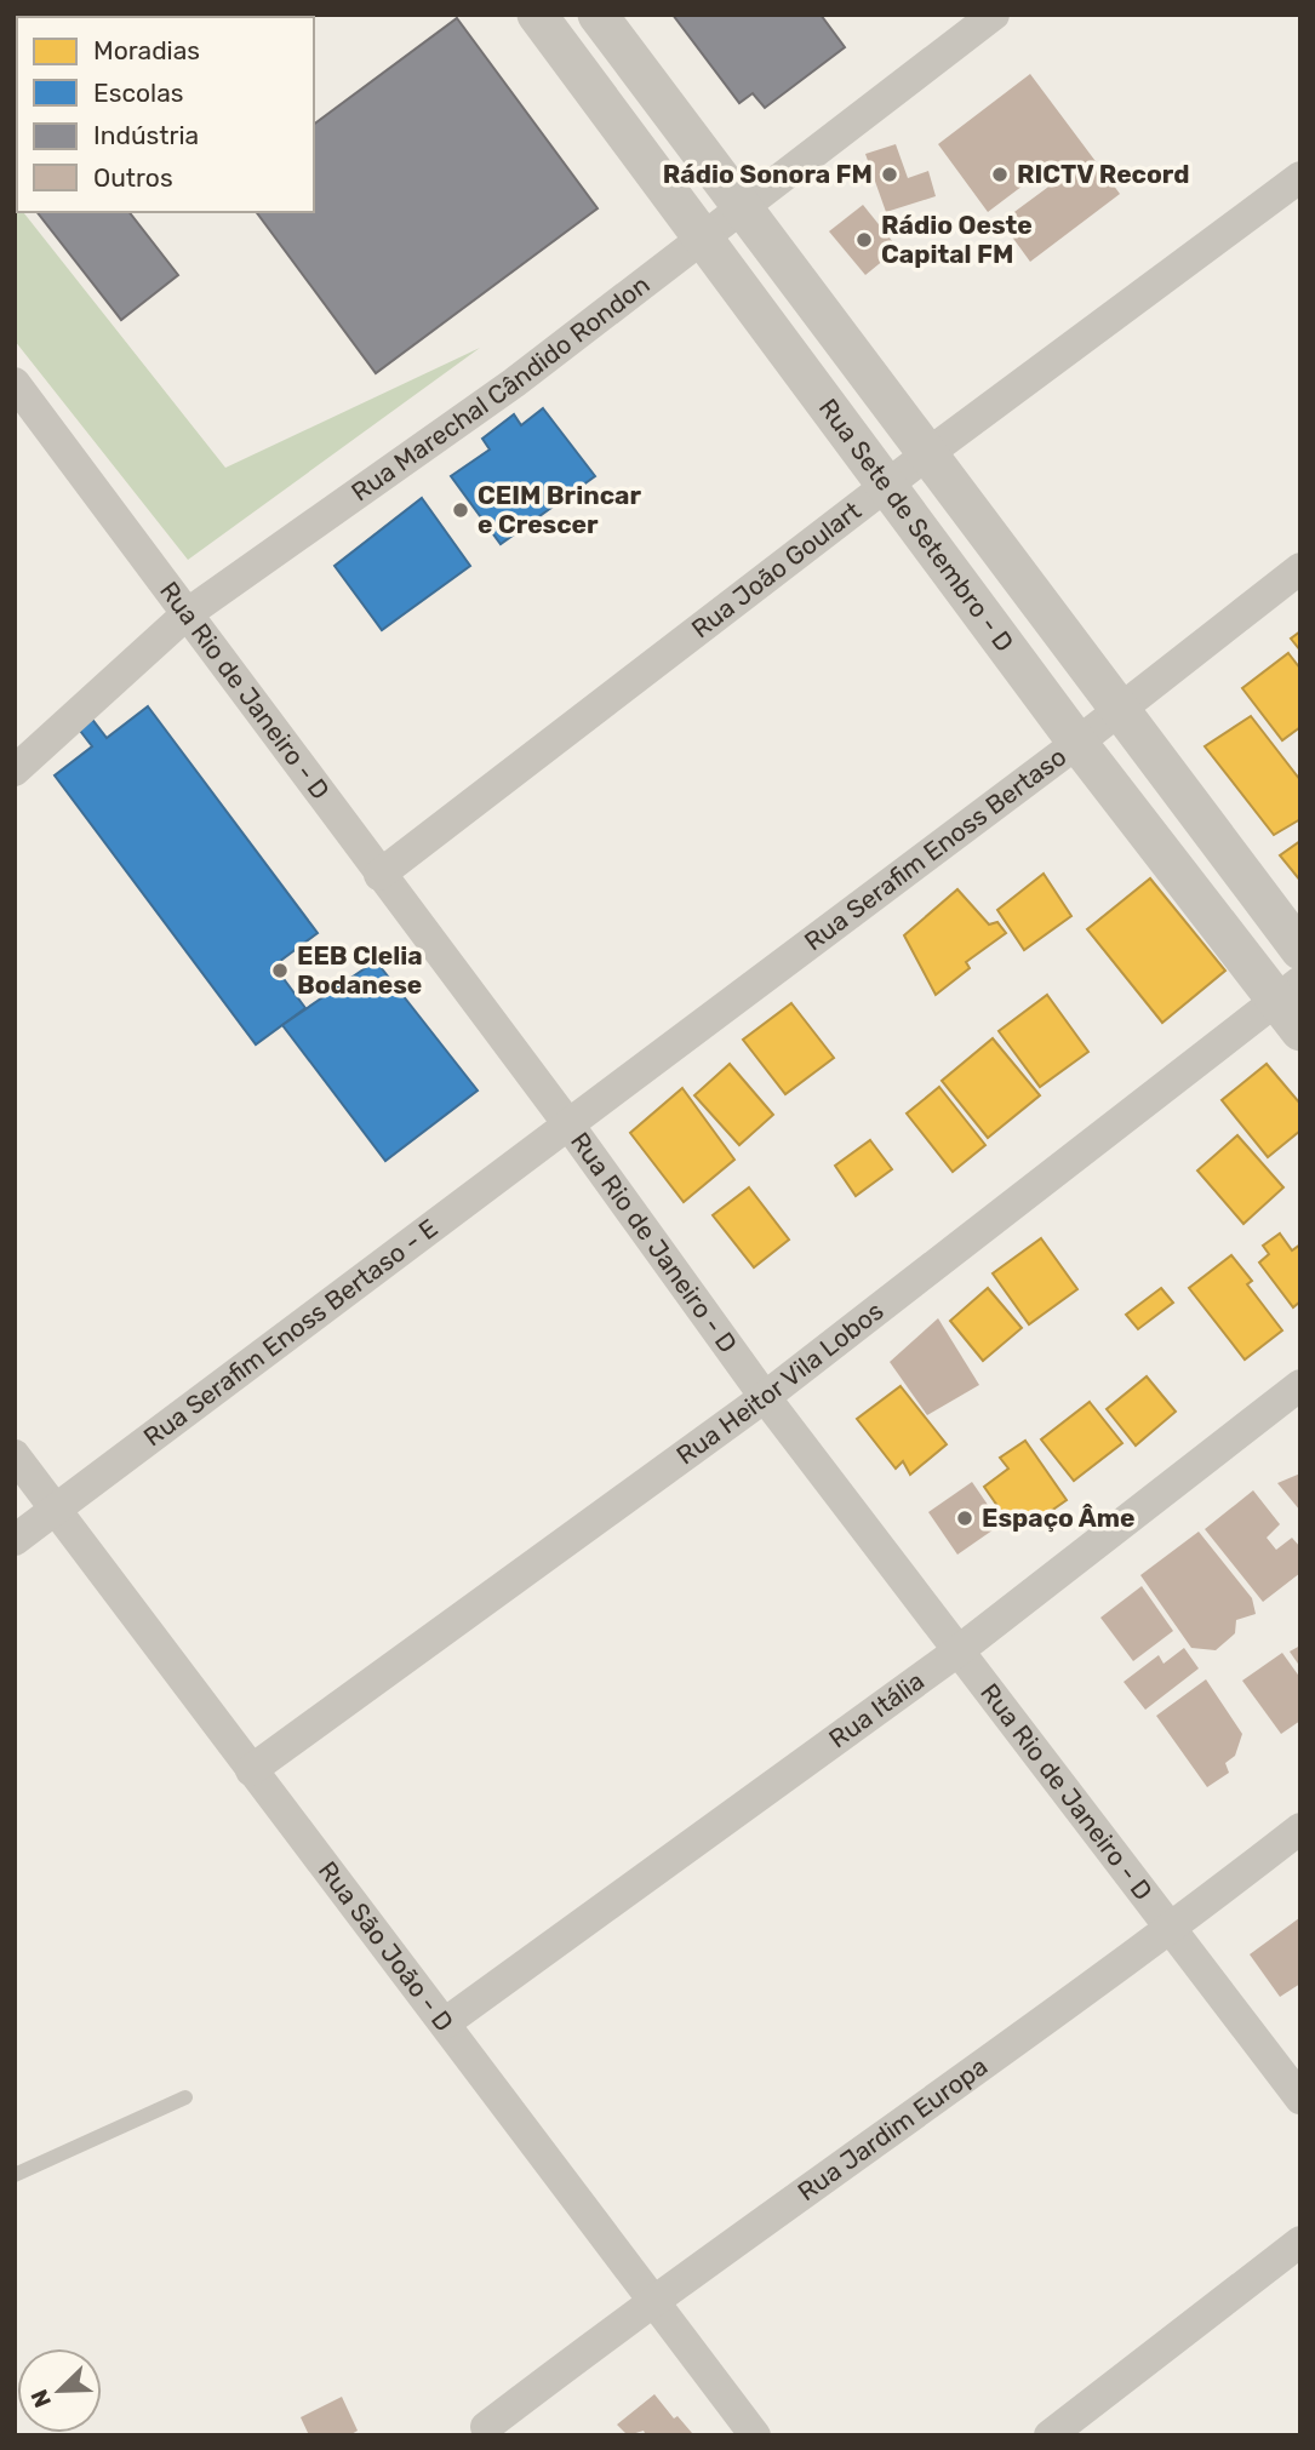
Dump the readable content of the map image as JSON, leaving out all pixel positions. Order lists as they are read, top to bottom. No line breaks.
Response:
{"streets":{"street":["Rua Marechal Cândido Rondon","Rua Sete de Setembro - D","Rua João Goulart","Rua Rio de Janeiro - D","Rua Serafim Enoss Bertaso","Rua Serafim Enoss Bertaso - E","Rua Heitor Vila Lobos","Rua Itália","Rua São João - D","Rua Jardim Europa"]},"crossings":[["Rua Marechal Cândido Rondon","Rua Sete de Setembro - D"],["Rua Marechal Cândido Rondon","Rua Rio de Janeiro - D"],["Rua Sete de Setembro - D","Rua João Goulart"],["Rua Sete de Setembro - D","Rua Serafim Enoss Bertaso"],["Rua Sete de Setembro - D","Rua Heitor Vila Lobos"],["Rua João Goulart","Rua Rio de Janeiro - D"],["Rua Rio de Janeiro - D","Rua Serafim Enoss Bertaso"],["Rua Rio de Janeiro - D","Rua Serafim Enoss Bertaso - E"],["Rua Rio de Janeiro - D","Rua Heitor Vila Lobos"],["Rua Rio de Janeiro - D","Rua Itália"],["Rua Rio de Janeiro - D","Rua Jardim Europa"],["Rua Serafim Enoss Bertaso","Rua Serafim Enoss Bertaso - E"],["Rua Serafim Enoss Bertaso - E","Rua São João - D"],["Rua Heitor Vila Lobos","Rua São João - D"],["Rua Itália","Rua São João - D"],["Rua São João - D","Rua Jardim Europa"]],"places":["Rádio Sonora FM","RICTV Record","Rádio Oeste Capital FM","CEIM Brincar e Crescer","EEB Clelia Bodanese","Espaço Âme"],"legend":["Moradias","Escolas","Indústria","Outros"],"north":"bottom left"}
